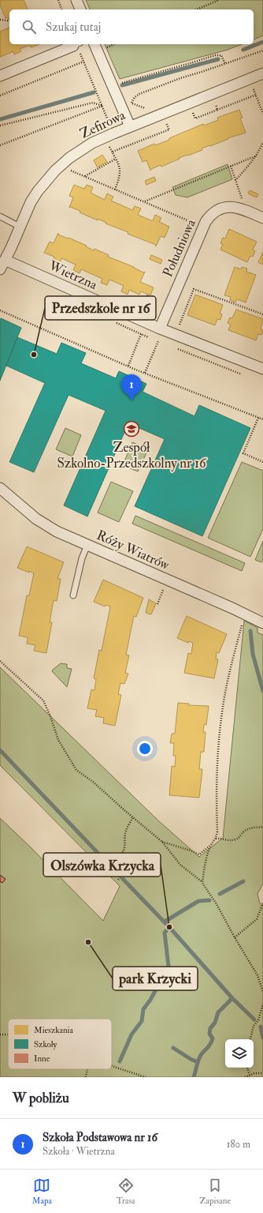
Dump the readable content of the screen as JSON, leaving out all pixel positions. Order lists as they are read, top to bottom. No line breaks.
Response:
{"streets":{"street":["Zefirowa","Południowa","Wietrzna","Róży Wiatrów"]},"crossings":[["Zefirowa","Wietrzna"],["Południowa","Wietrzna"]],"places":{"other":["Przedszkole nr 16","Olszówka Krzycka","park Krzycki"],"school or university":["Zespół Szkolno-Przedszkolny nr 16"]},"legend":["Mieszkania","Szkoły","Inne"],"page":{"search":"Szukaj tutaj","pins":"1","heading":"W pobliżu","list":[{"mark":"1","name":"Szkoła Podstawowa nr 16","note":"Szkoła · Wietrzna","value":"180 m"}],"nav":["Mapa","Trasa","Zapisane"]}}
